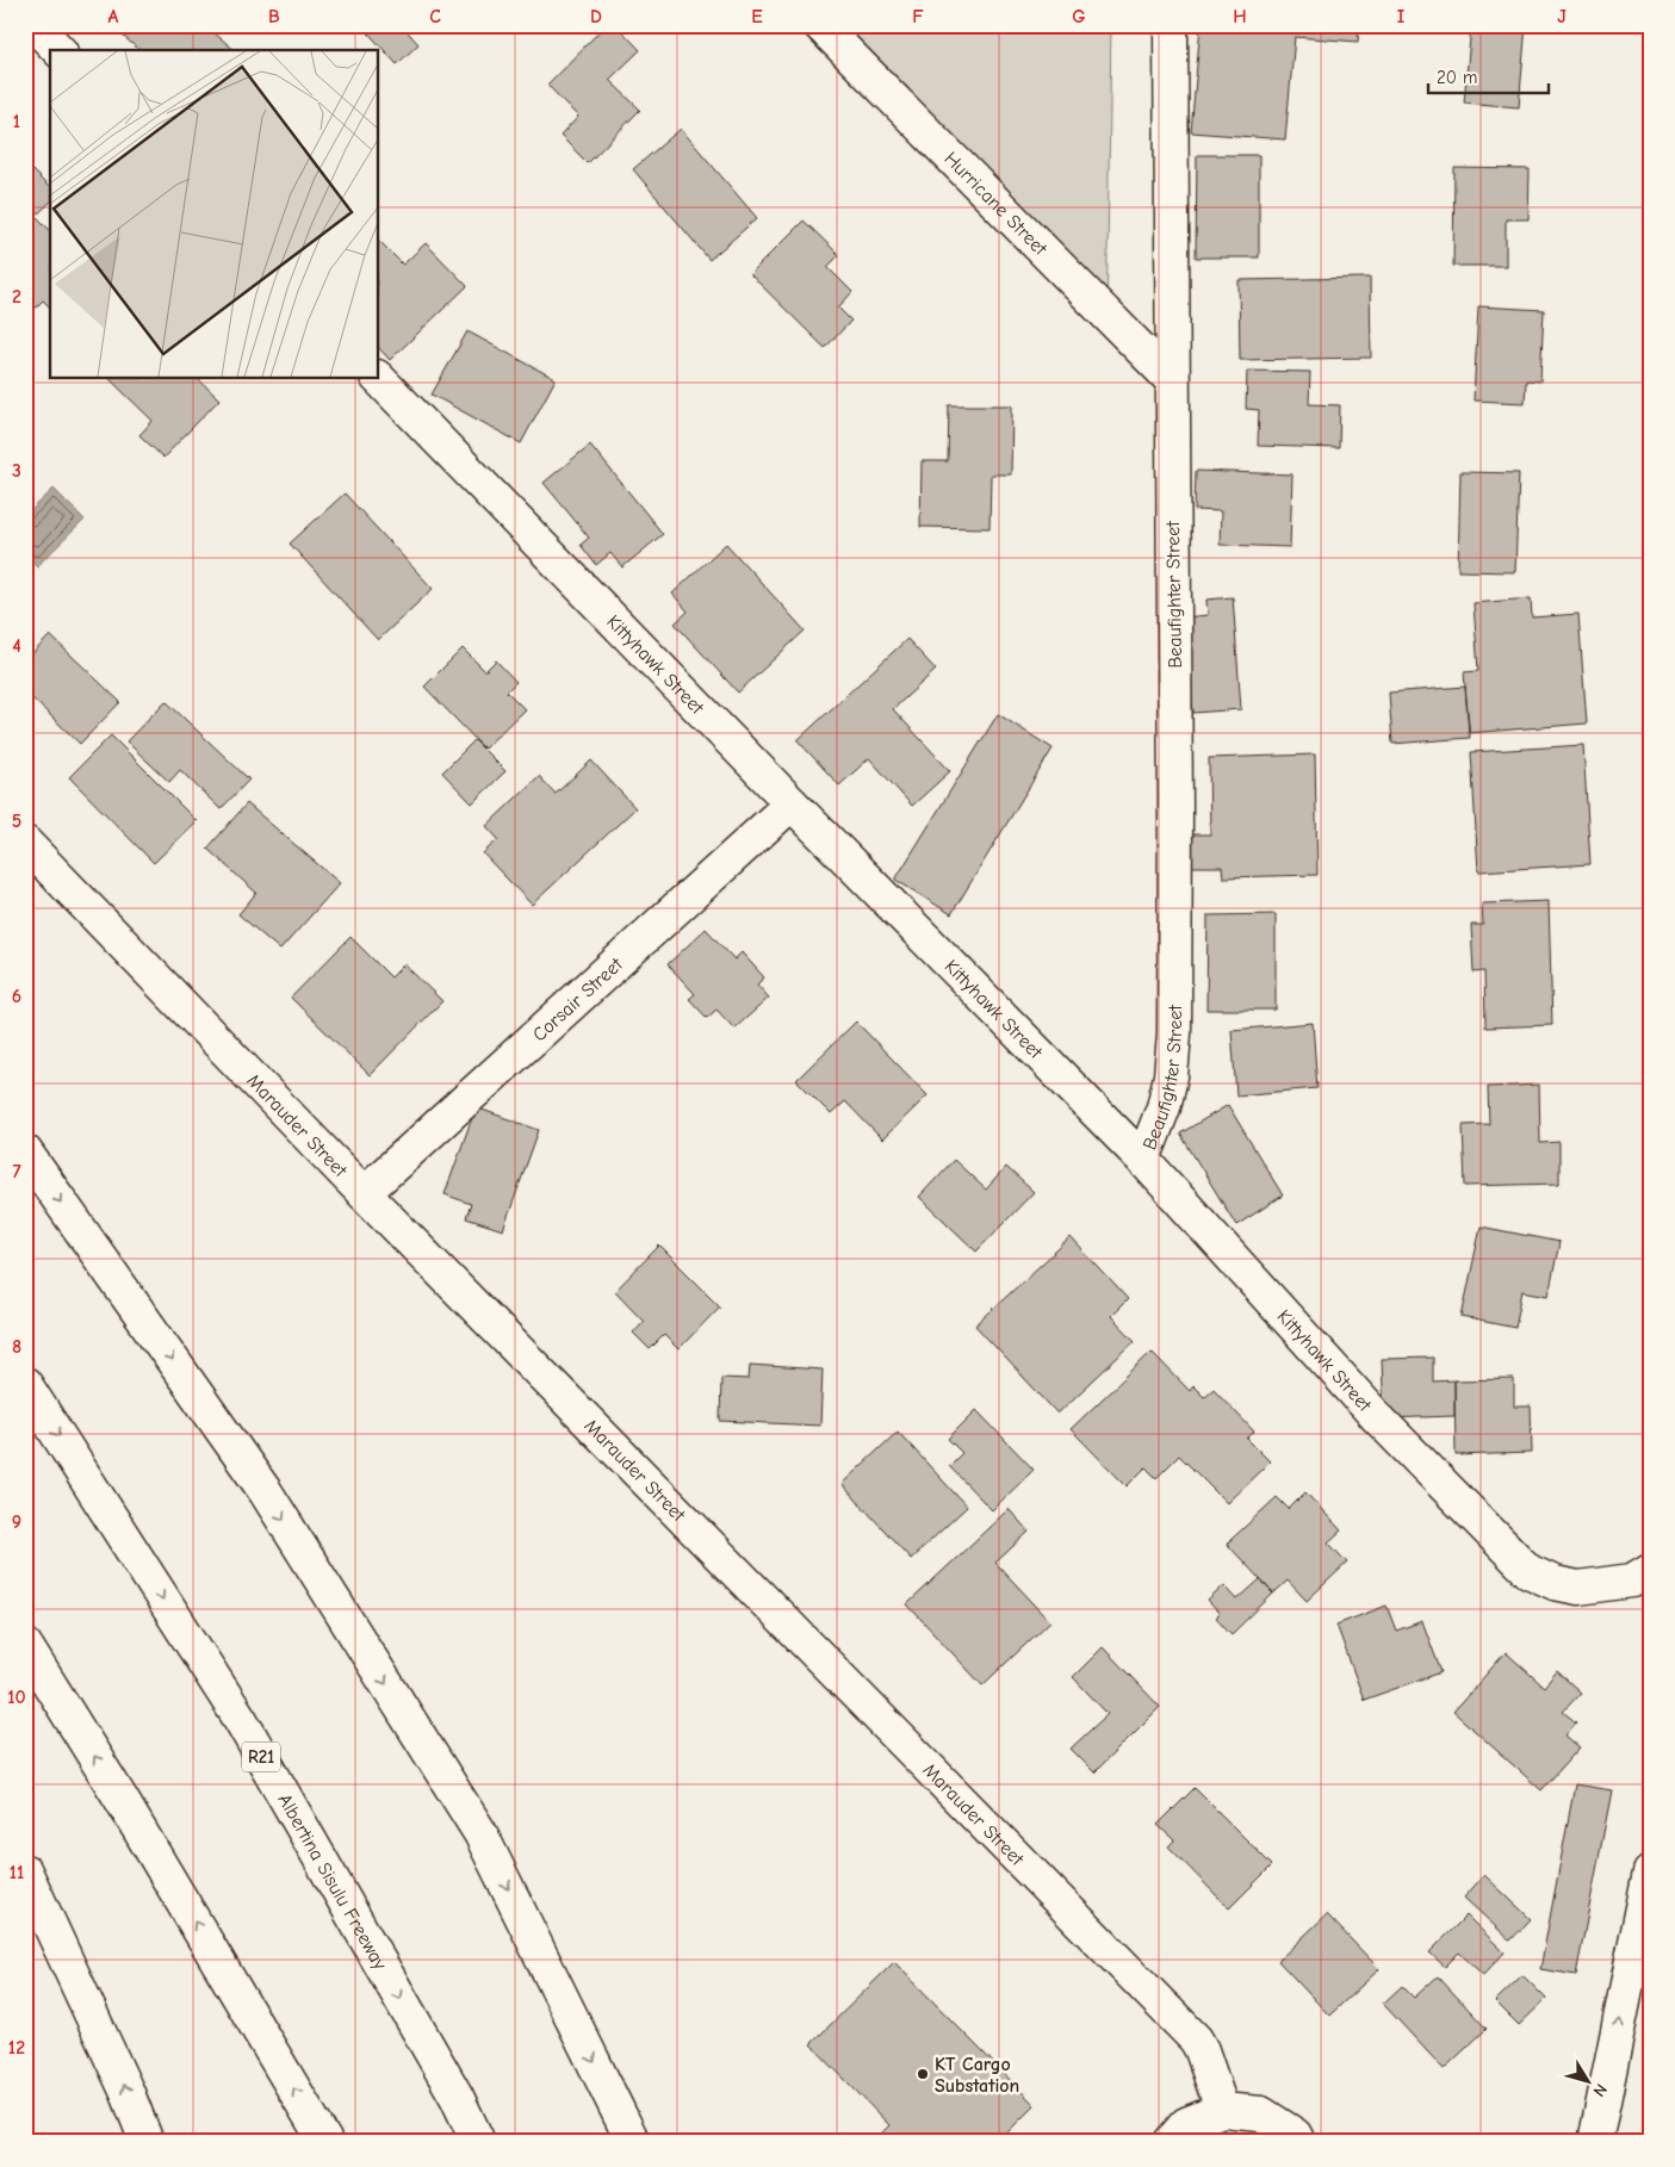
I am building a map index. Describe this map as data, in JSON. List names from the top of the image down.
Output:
{
  "streets": {
    "main road": [
      "Hurricane Street",
      "Beaufighter Street",
      "Kittyhawk Street",
      "Corsair Street",
      "Marauder Street",
      "R21",
      "Albertina Sisulu Freeway"
    ]
  },
  "crossings": [
    ["Hurricane Street", "Beaufighter Street"],
    ["Beaufighter Street", "Kittyhawk Street"],
    ["Kittyhawk Street", "Corsair Street"],
    ["Corsair Street", "Marauder Street"]
  ],
  "places": ["KT Cargo Substation"],
  "scale_bar": "20 m",
  "north": "bottom right",
  "grid": {
    "columns": [
      "A",
      "B",
      "C",
      "D",
      "E",
      "F",
      "G",
      "H",
      "I",
      "J"
    ],
    "rows": [
      "1",
      "2",
      "3",
      "4",
      "5",
      "6",
      "7",
      "8",
      "9",
      "10",
      "11",
      "12"
    ]
  }
}
